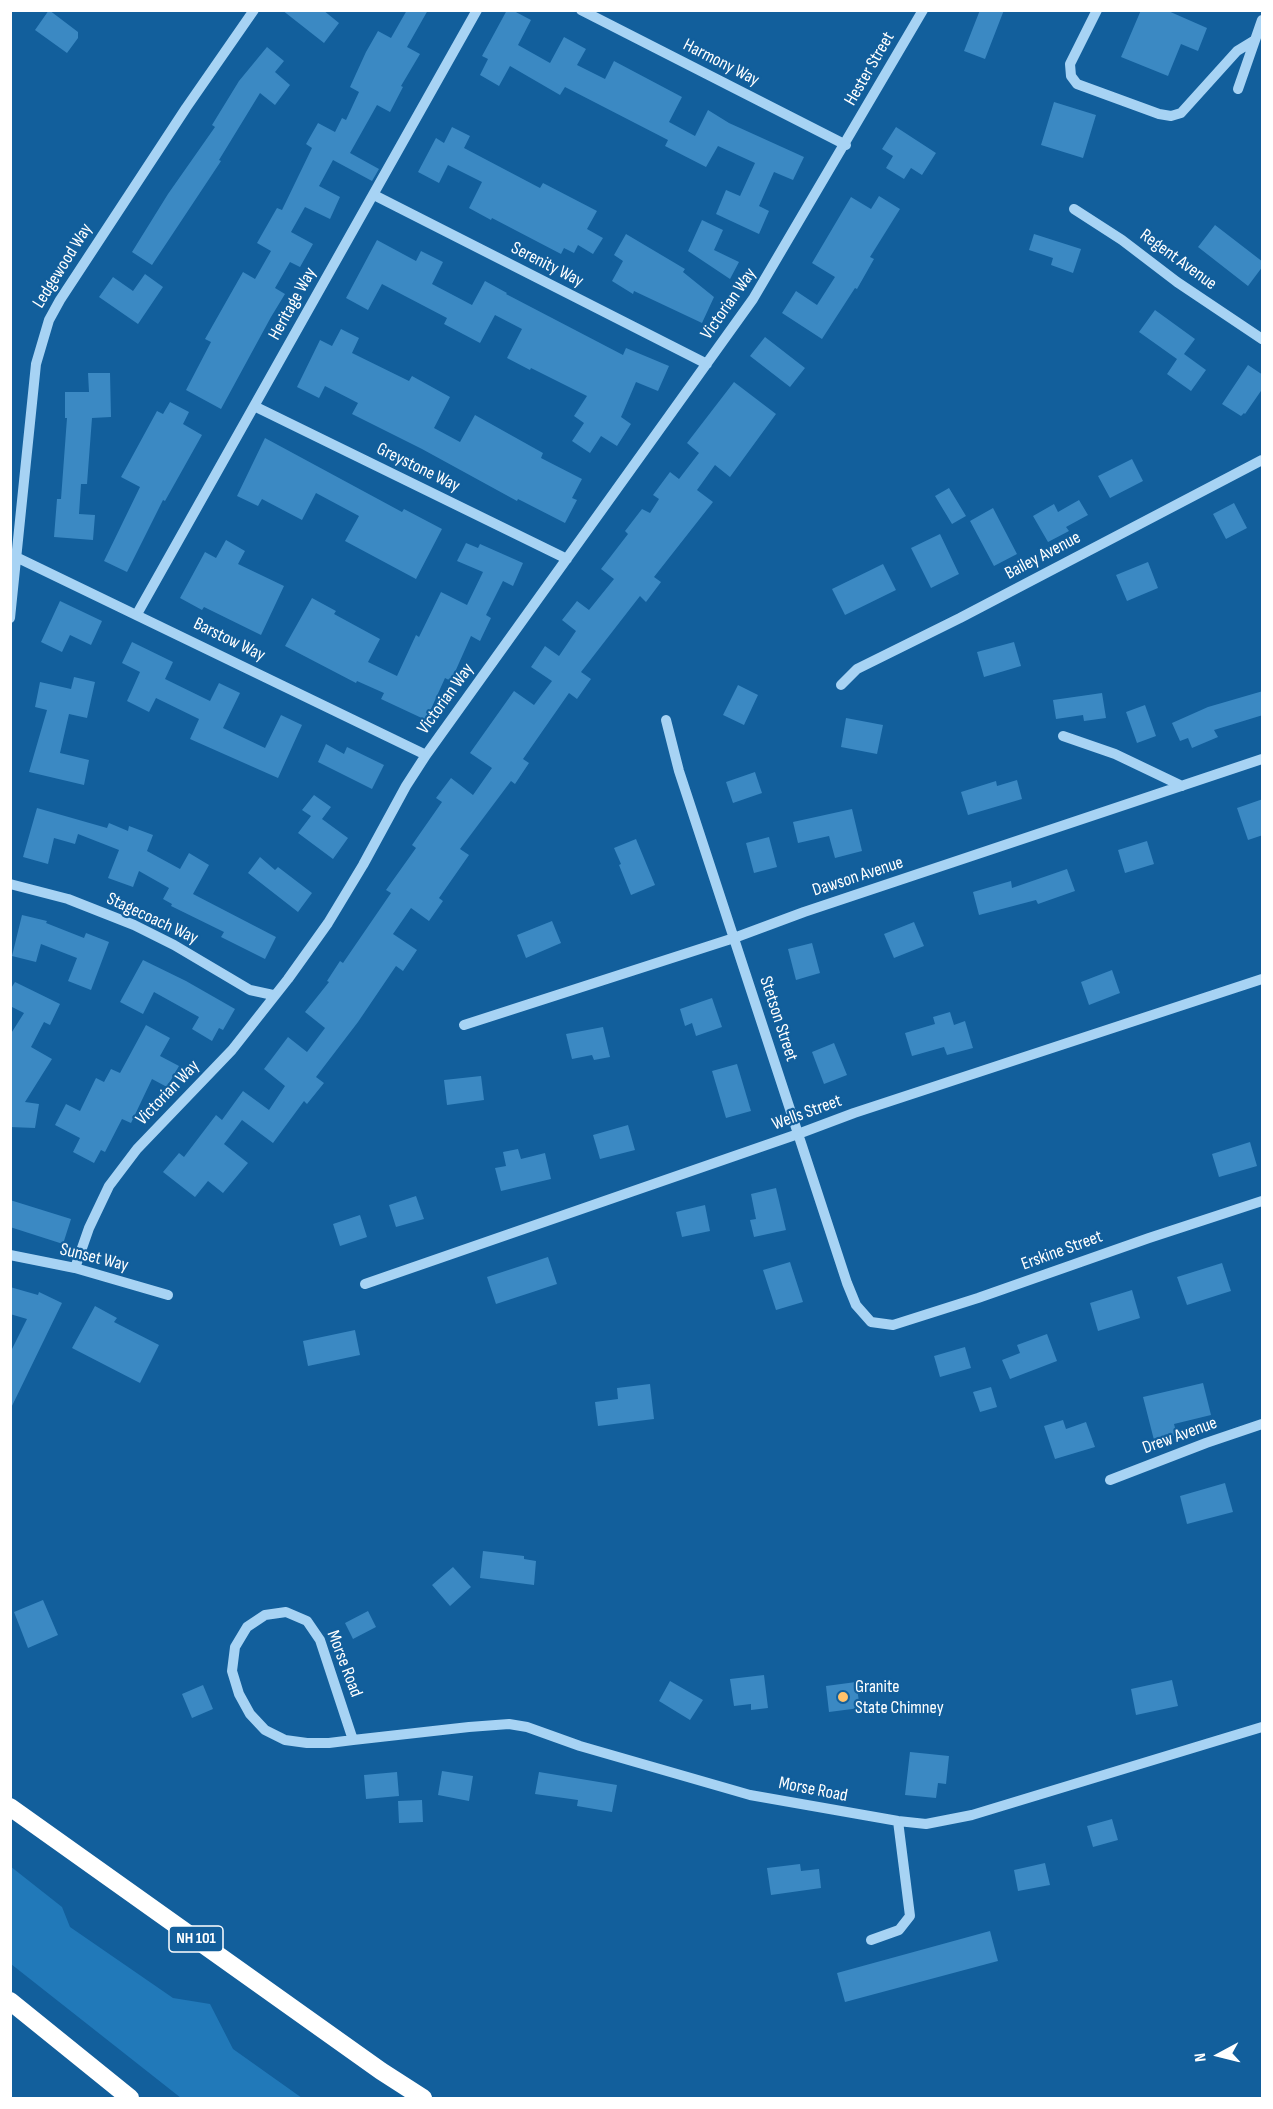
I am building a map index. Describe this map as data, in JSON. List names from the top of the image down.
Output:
{
  "streets": {
    "highway": ["NH 101"],
    "street": [
      "Harmony Way",
      "Hester Street",
      "Regent Avenue",
      "Serenity Way",
      "Ledgewood Way",
      "Heritage Way",
      "Victorian Way",
      "Greystone Way",
      "Bailey Avenue",
      "Barstow Way",
      "Dawson Avenue",
      "Stagecoach Way",
      "Stetson Street",
      "Wells Street",
      "Erskine Street",
      "Sunset Way",
      "Drew Avenue",
      "Morse Road"
    ]
  },
  "crossings": [
    ["Harmony Way", "Hester Street"],
    ["Harmony Way", "Victorian Way"],
    ["Hester Street", "Victorian Way"],
    ["Serenity Way", "Heritage Way"],
    ["Serenity Way", "Victorian Way"],
    ["Ledgewood Way", "Barstow Way"],
    ["Heritage Way", "Greystone Way"],
    ["Heritage Way", "Barstow Way"],
    ["Victorian Way", "Greystone Way"],
    ["Victorian Way", "Barstow Way"],
    ["Victorian Way", "Stagecoach Way"],
    ["Victorian Way", "Sunset Way"],
    ["Dawson Avenue", "Stetson Street"],
    ["Stetson Street", "Wells Street"],
    ["Stetson Street", "Erskine Street"]
  ],
  "places": ["Granite State Chimney"],
  "north": "left"
}
